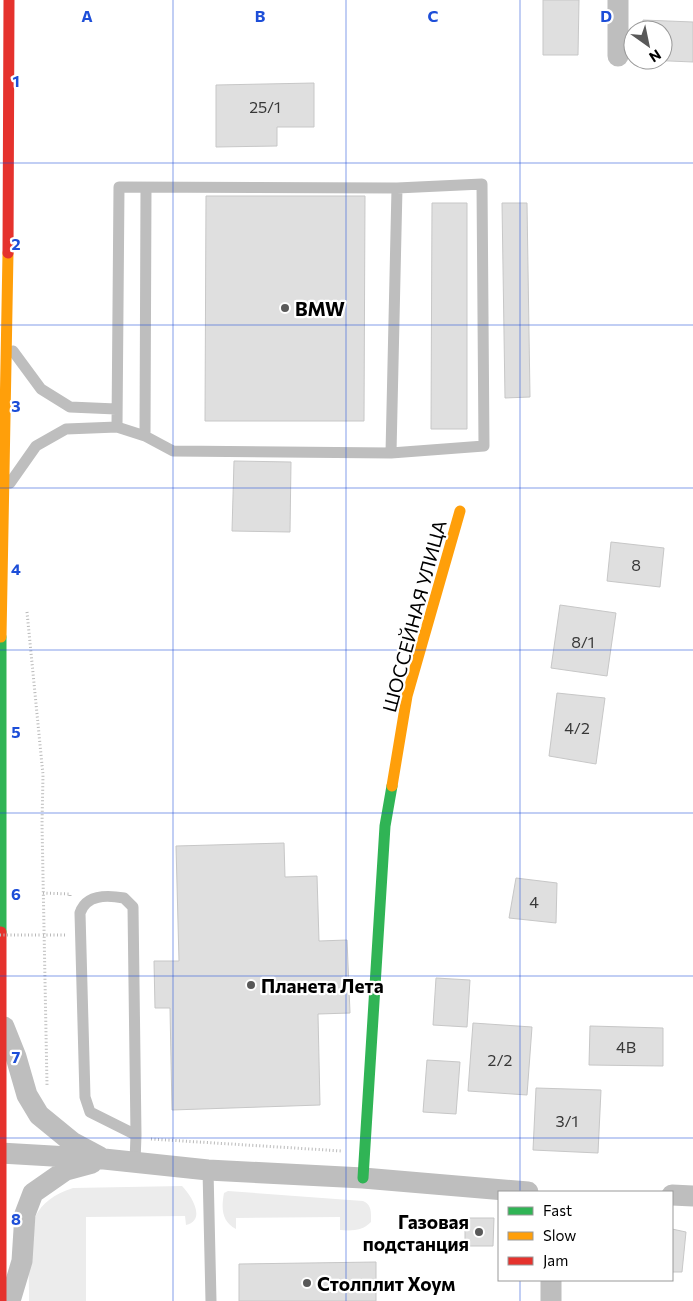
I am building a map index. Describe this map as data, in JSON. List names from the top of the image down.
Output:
{
  "streets": {
    "main road": ["ШОССЕЙНАЯ УЛИЦА"]
  },
  "places": [
    "BMW",
    "Планета Лета",
    "Газовая подстанция",
    "Столплит Хоум"
  ],
  "house_numbers": [
    "25/1",
    "8",
    "8/1",
    "4/2",
    "4",
    "4В",
    "2/2",
    "3/1"
  ],
  "legend": ["Fast", "Slow", "Jam"],
  "north": "bottom right",
  "grid": {
    "columns": [
      "A",
      "B",
      "C",
      "D"
    ],
    "rows": [
      "1",
      "2",
      "3",
      "4",
      "5",
      "6",
      "7",
      "8"
    ]
  }
}
